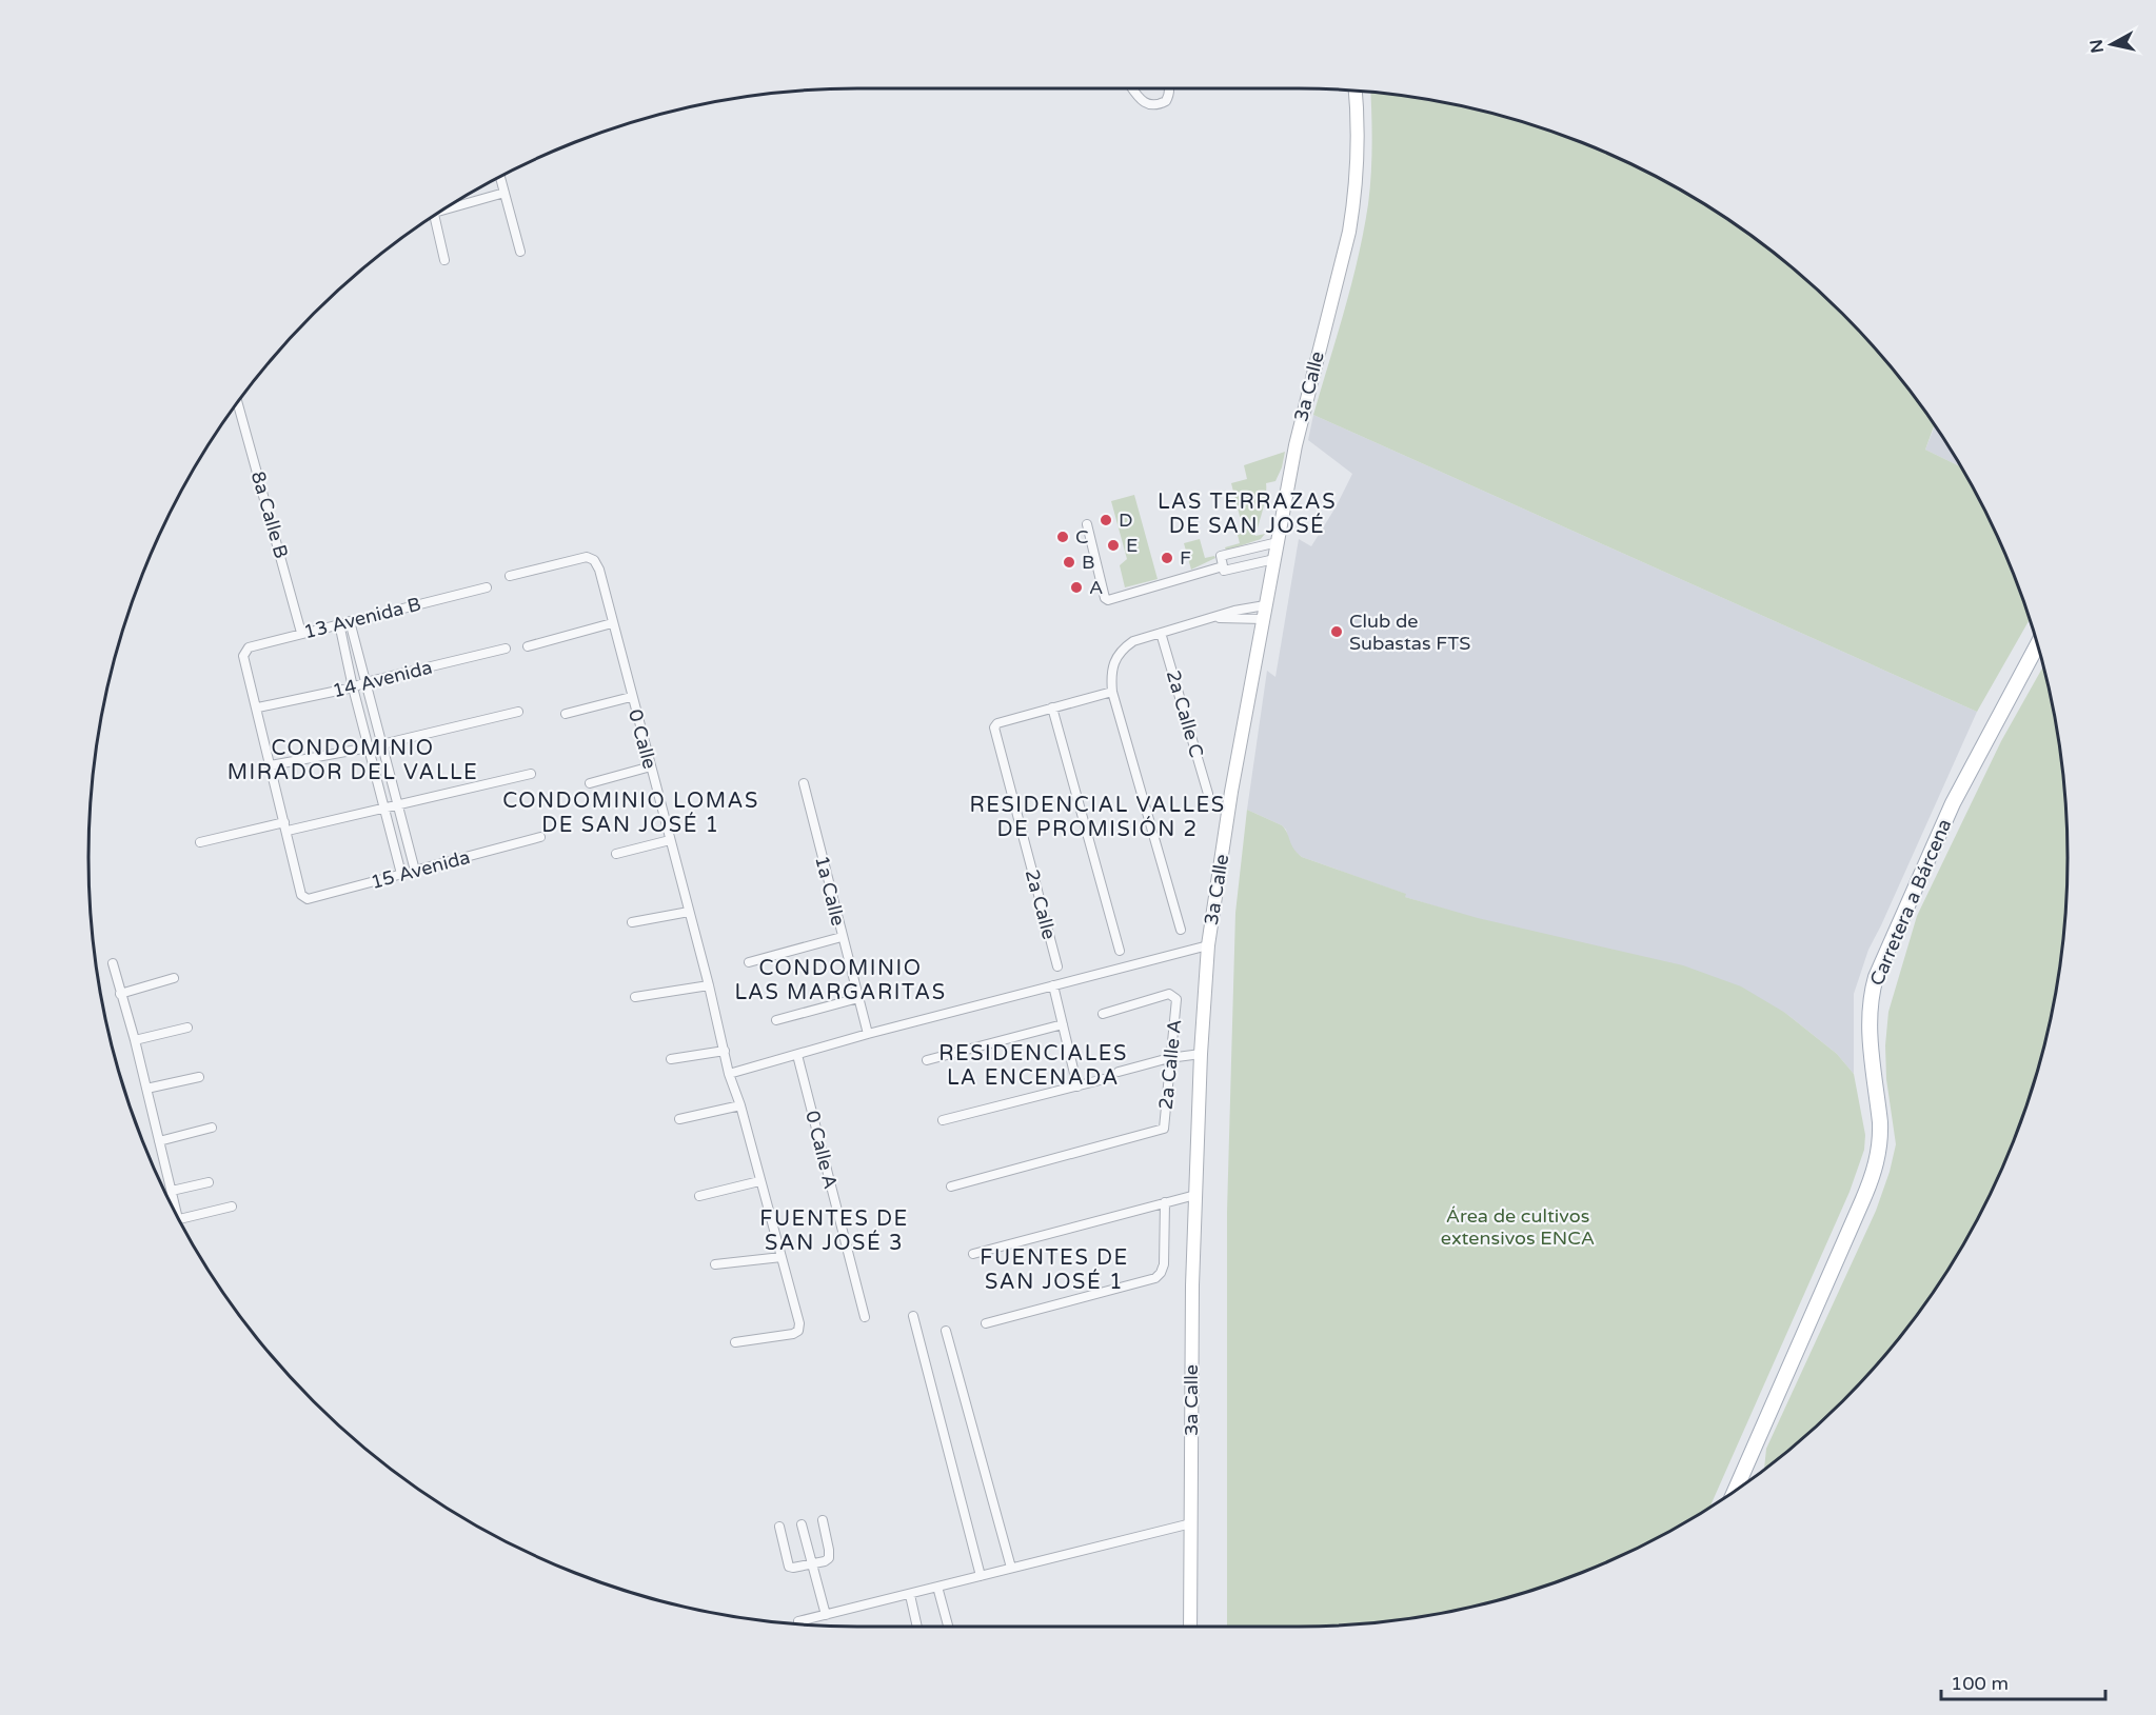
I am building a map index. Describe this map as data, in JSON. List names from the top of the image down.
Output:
{
  "streets": {
    "main road": ["3a Calle", "Carretera a Bárcena"],
    "street": [
      "8a Calle B",
      "13 Avenida B",
      "14 Avenida",
      "2a Calle C",
      "0 Calle",
      "15 Avenida",
      "1a Calle",
      "2a Calle",
      "2a Calle A",
      "0 Calle A"
    ]
  },
  "crossings": [
    ["8a Calle B", "13 Avenida B"],
    ["13 Avenida B", "14 Avenida"]
  ],
  "districts": [
    "LAS TERRAZAS DE SAN JOSÉ",
    "CONDOMINIO MIRADOR DEL VALLE",
    "CONDOMINIO LOMAS DE SAN JOSÉ 1",
    "RESIDENCIAL VALLES DE PROMISIÓN 2",
    "CONDOMINIO LAS MARGARITAS",
    "RESIDENCIALES LA ENCENADA",
    "FUENTES DE SAN JOSÉ 3",
    "FUENTES DE SAN JOSÉ 1"
  ],
  "parks": ["Área de cultivos extensivos ENCA"],
  "places": [
    "D",
    "C",
    "E",
    "F",
    "B",
    "A",
    "Club de Subastas FTS"
  ],
  "scale_bar": "100 m",
  "north": "left"
}
